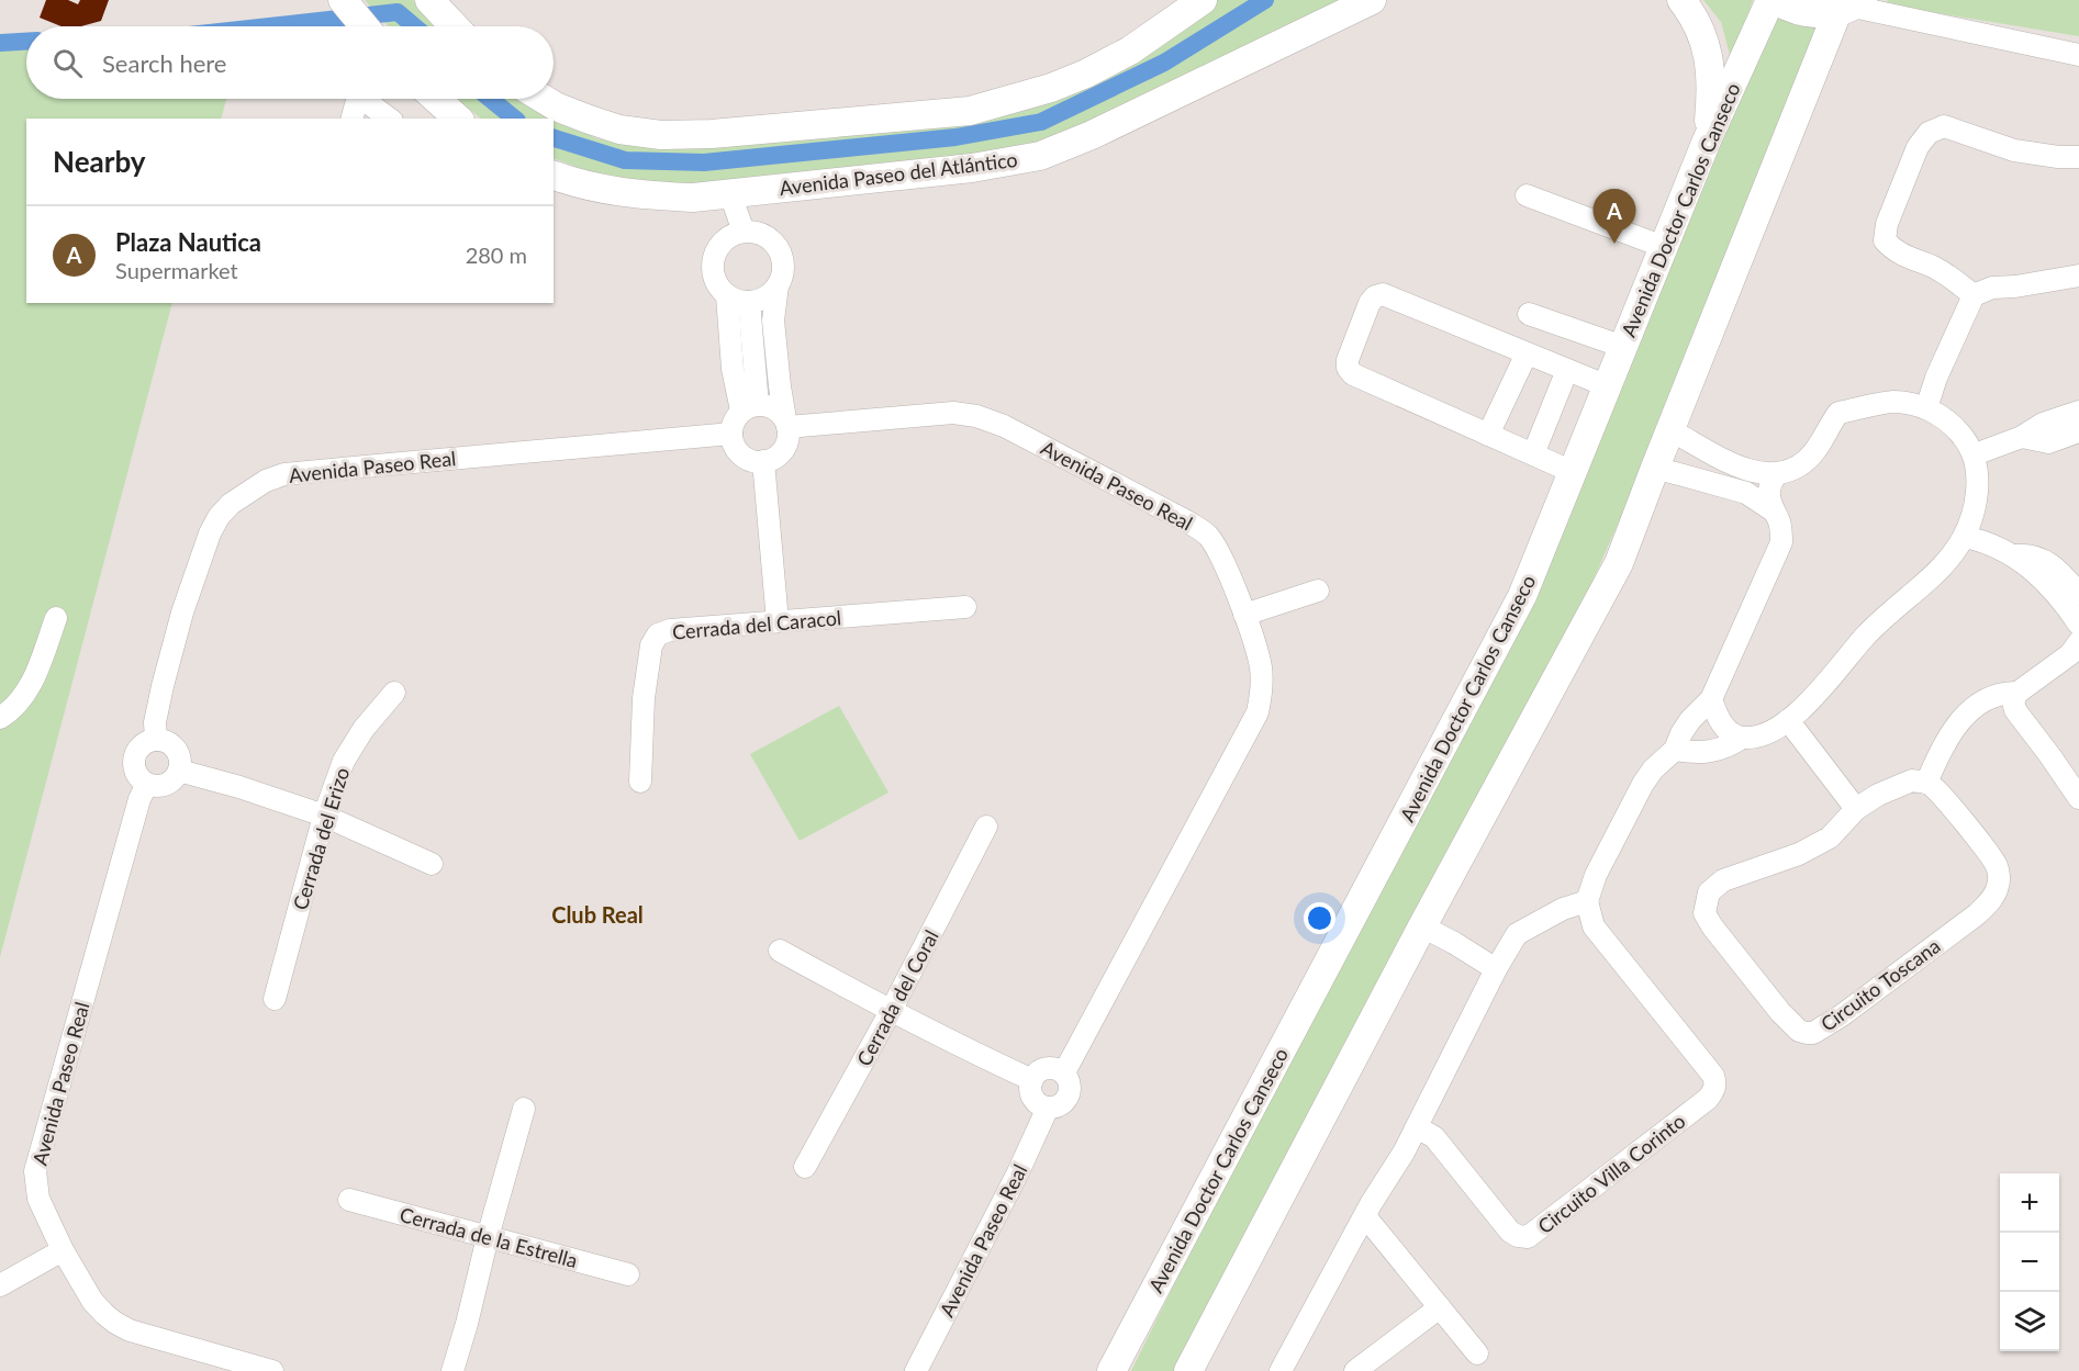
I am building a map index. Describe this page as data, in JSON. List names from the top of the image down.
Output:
{
  "streets": {
    "main road": ["Avenida Paseo del Atlántico", "Avenida Doctor Carlos Canseco"],
    "street": [
      "Avenida Paseo Real",
      "Cerrada del Caracol",
      "Cerrada del Erizo",
      "Circuito Toscana",
      "Cerrada del Coral",
      "Circuito Villa Corinto",
      "Cerrada de la Estrella"
    ]
  },
  "districts": ["Club Real"],
  "page": {
    "search": "Search here",
    "heading": "Nearby",
    "pins": "A",
    "list": [
      {
        "mark": "A",
        "name": "Plaza Nautica",
        "note": "Supermarket",
        "value": "280 m"
      }
    ],
    "map_buttons": ["+", "−"]
  }
}
